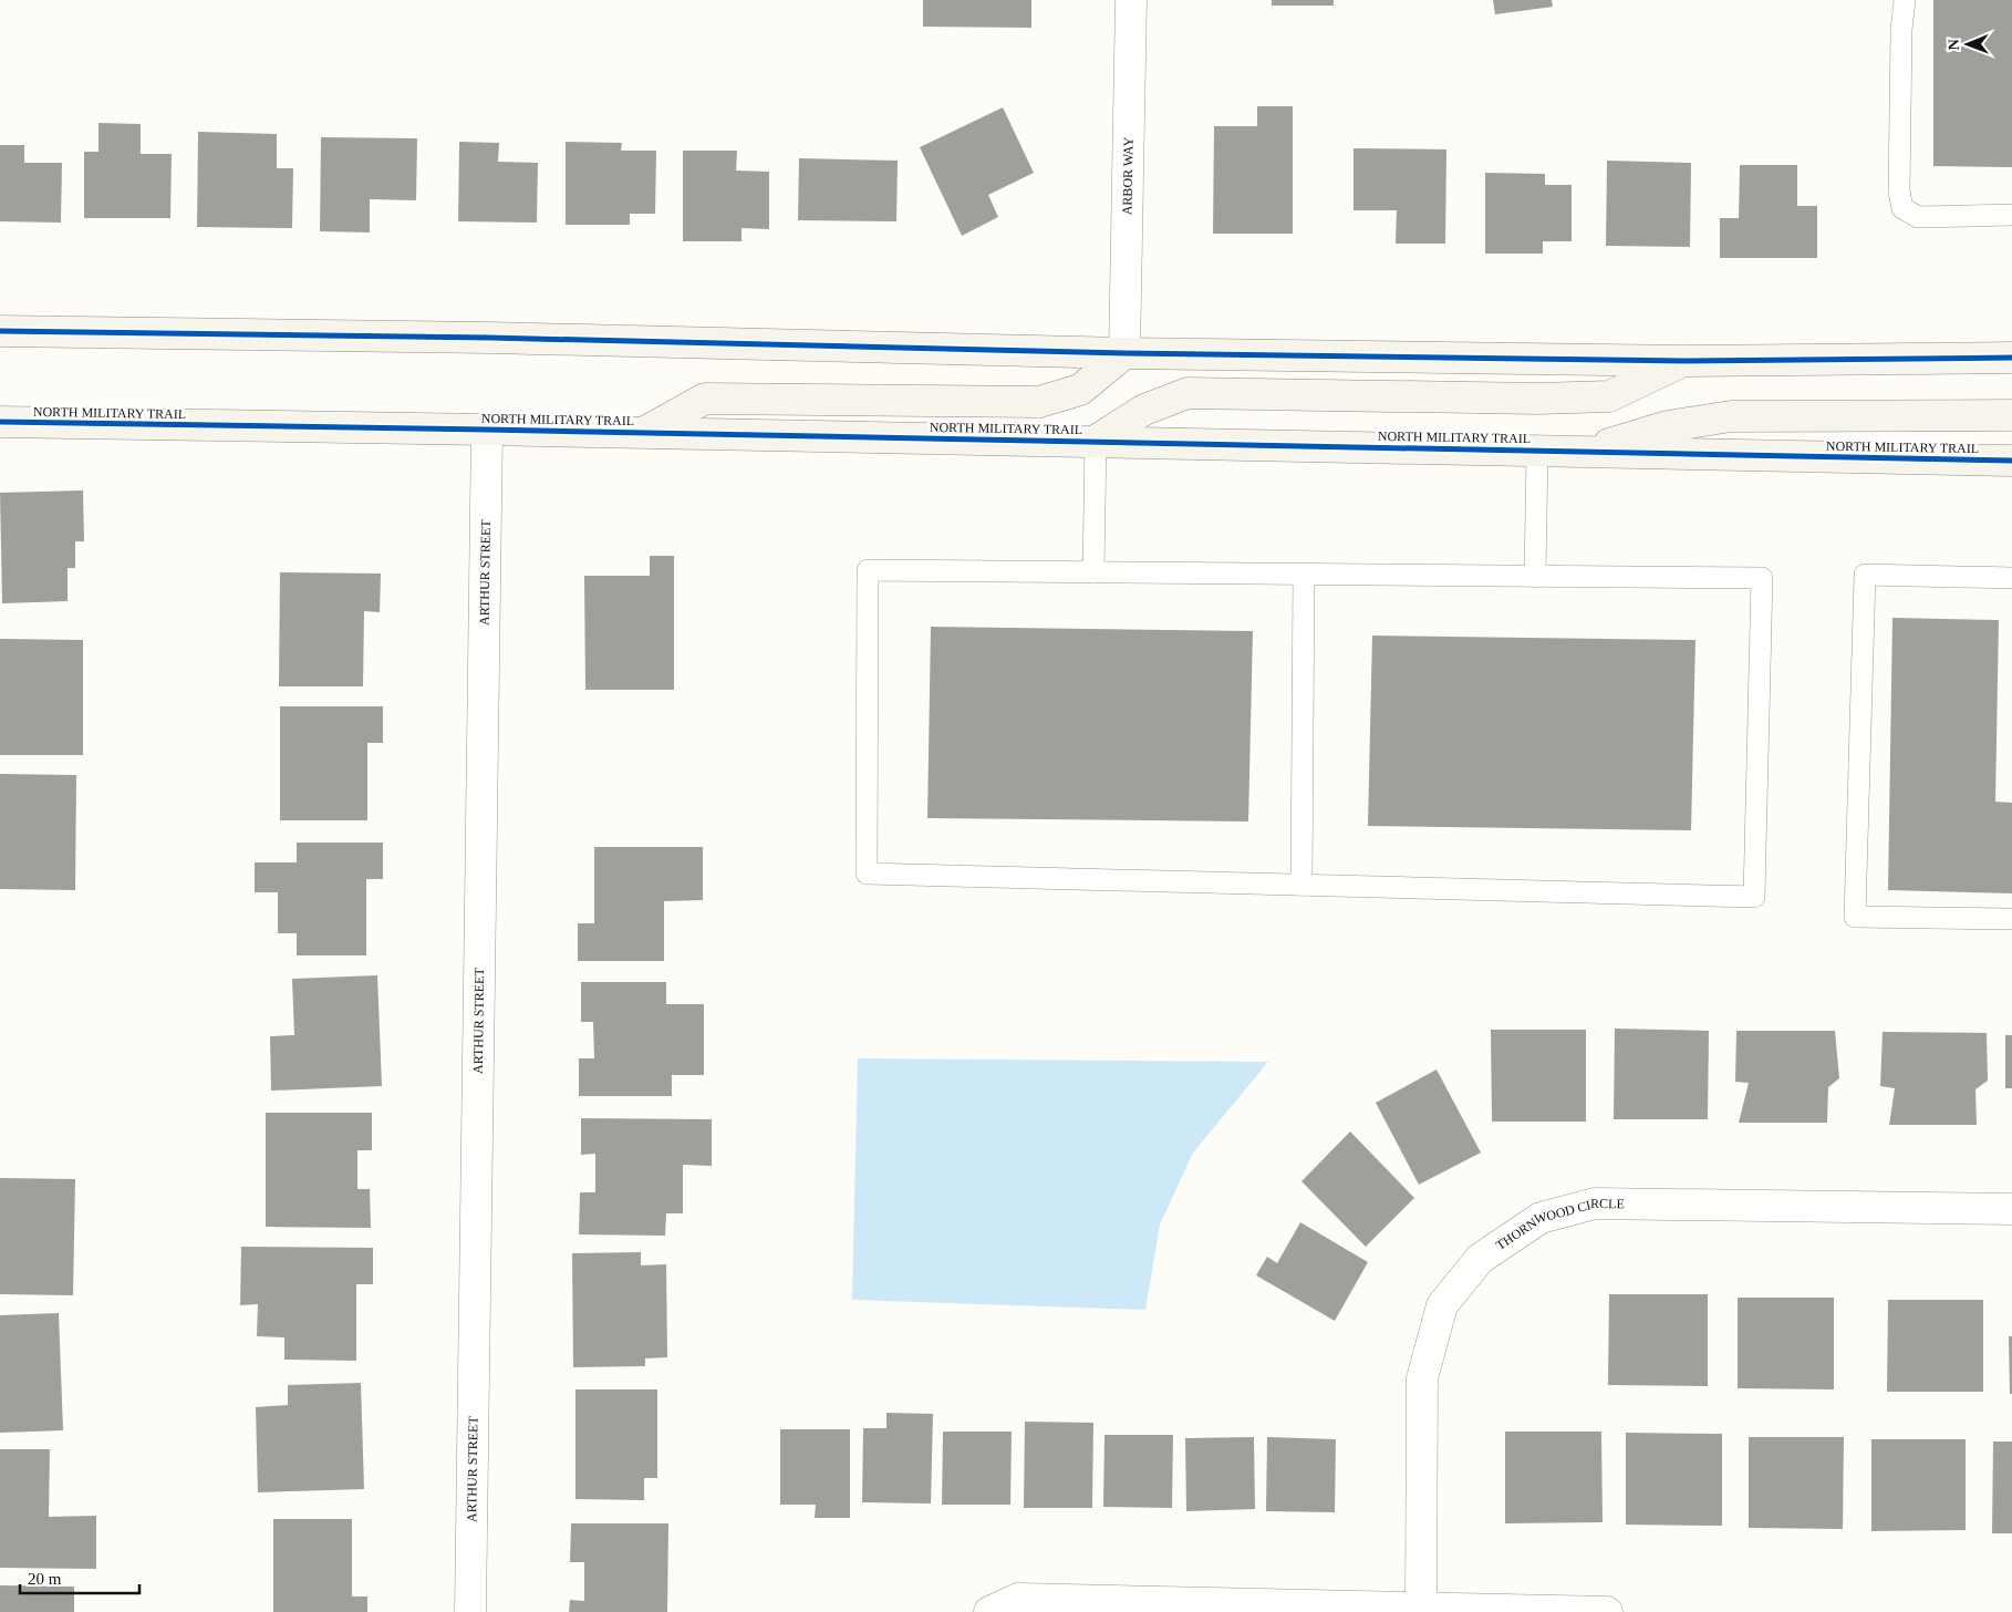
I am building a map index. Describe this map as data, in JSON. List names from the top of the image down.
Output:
{
  "streets": {
    "main road": ["NORTH MILITARY TRAIL"],
    "street": ["ARBOR WAY", "ARTHUR STREET", "THORNWOOD CIRCLE"]
  },
  "crossings": [
    ["NORTH MILITARY TRAIL", "ARTHUR STREET"]
  ],
  "scale_bar": "20 m",
  "north": "left"
}
